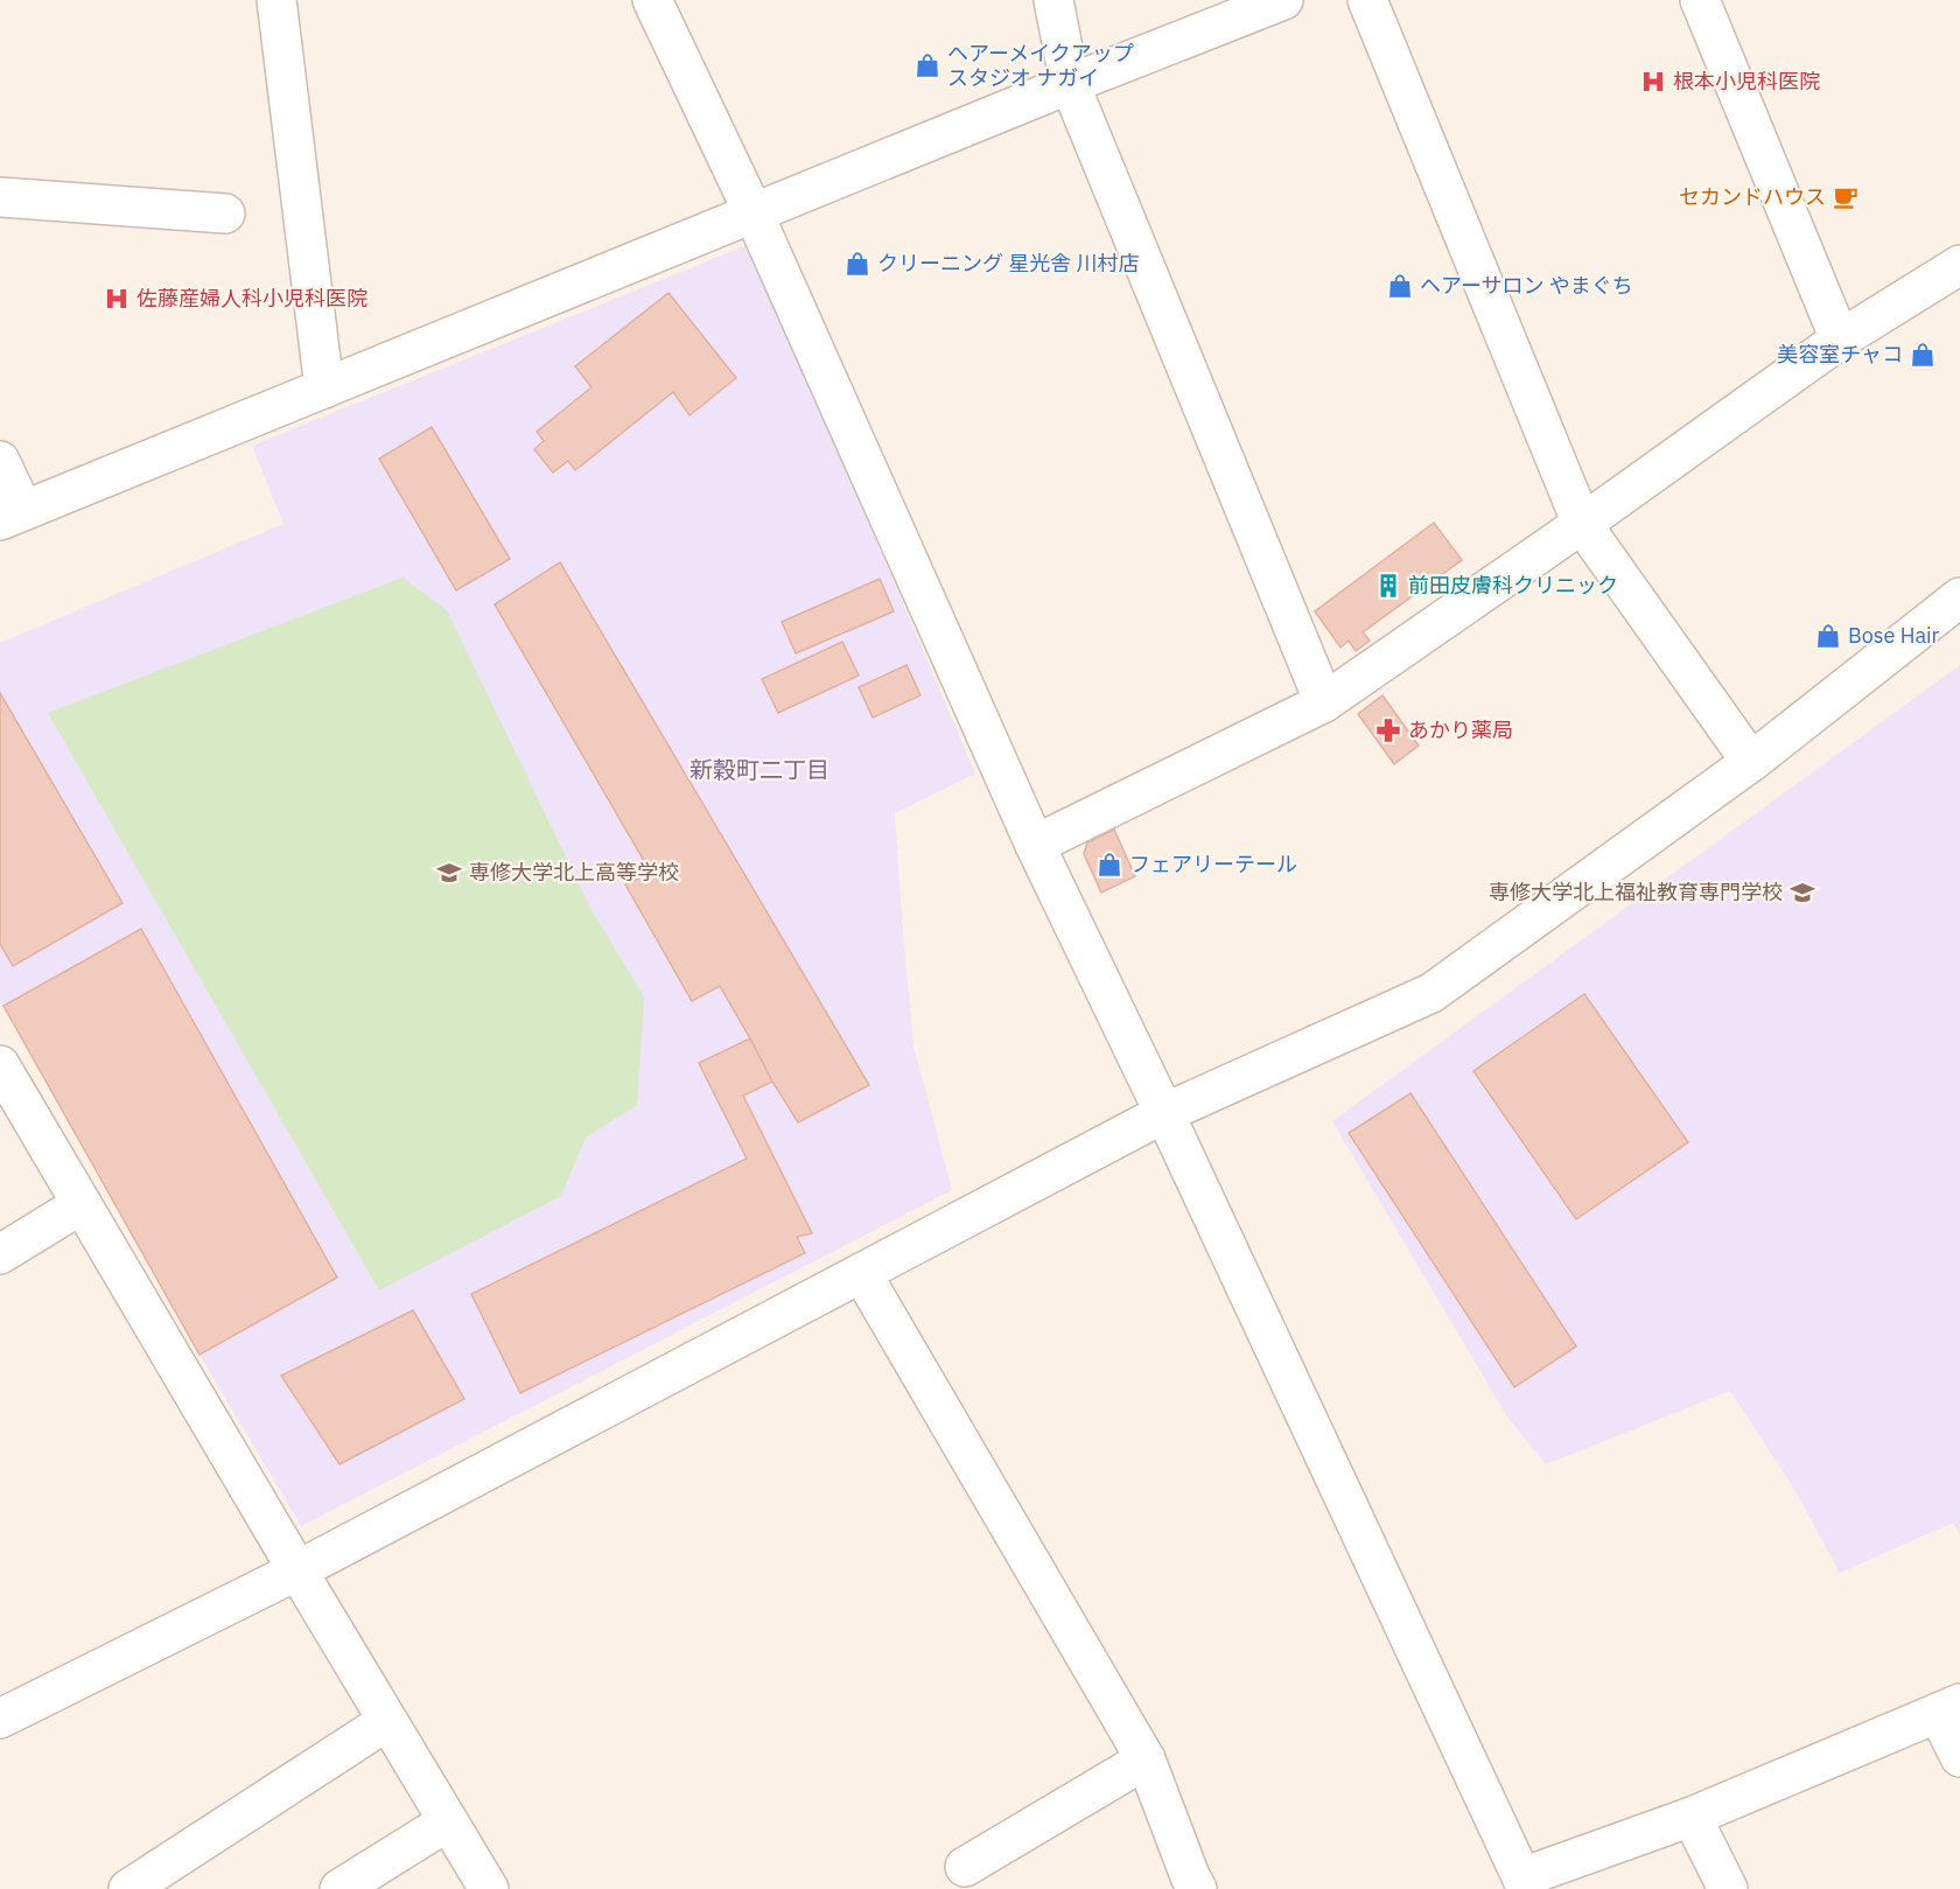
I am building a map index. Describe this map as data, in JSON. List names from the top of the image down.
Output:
{
  "districts": ["新穀町二丁目"],
  "places": {
    "shop": [
      "ヘアーメイクアップ スタジオ ナガイ",
      "クリーニング 星光舎 川村店",
      "ヘアーサロン やまぐち",
      "美容室チャコ",
      "Bose Hair",
      "フェアリーテール"
    ],
    "hospital": ["根本小児科医院", "佐藤産婦人科小児科医院"],
    "cafe": ["セカンドハウス"],
    "building": ["前田皮膚科クリニック"],
    "pharmacy": ["あかり薬局"],
    "school or university": ["専修大学北上高等学校", "専修大学北上福祉教育専門学校"]
  }
}
